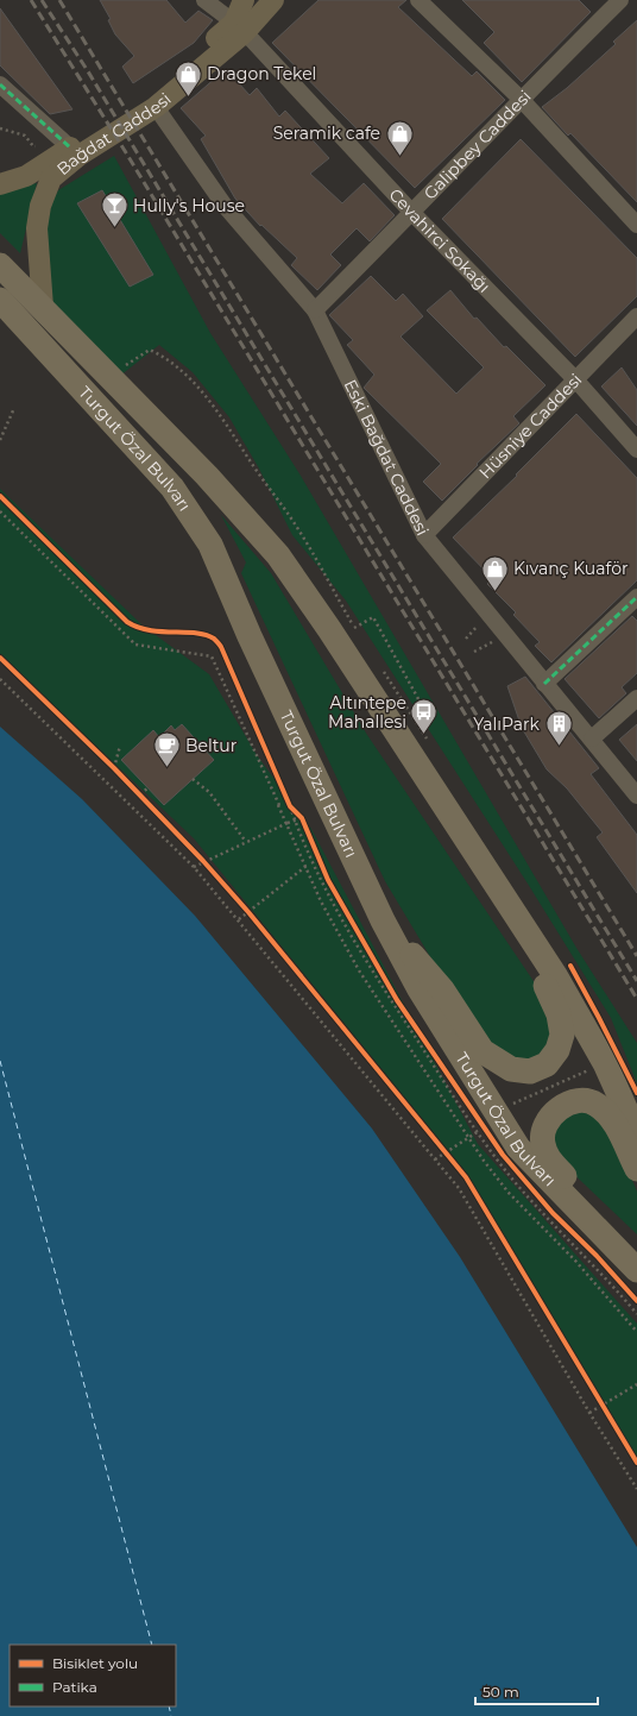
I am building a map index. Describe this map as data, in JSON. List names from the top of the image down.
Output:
{
  "streets": {
    "highway": ["Turgut Özal Bulvarı"],
    "main road": ["Bağdat Caddesi"],
    "street": [
      "Galipbey Caddesi",
      "Cevahirci Sokağı",
      "Hüsniye Caddesi",
      "Eski Bağdat Caddesi"
    ]
  },
  "crossings": [
    ["Bağdat Caddesi", "Cevahirci Sokağı"],
    ["Bağdat Caddesi", "Turgut Özal Bulvarı"],
    ["Bağdat Caddesi", "Eski Bağdat Caddesi"],
    ["Galipbey Caddesi", "Cevahirci Sokağı"],
    ["Galipbey Caddesi", "Eski Bağdat Caddesi"],
    ["Cevahirci Sokağı", "Hüsniye Caddesi"],
    ["Hüsniye Caddesi", "Eski Bağdat Caddesi"]
  ],
  "places": {
    "shop": ["Dragon Tekel", "Seramik cafe", "Kıvanç Kuaför"],
    "bar": ["Hully's House"],
    "bus stop": ["Altıntepe Mahallesi"],
    "building": ["YalıPark"],
    "cafe": ["Beltur"]
  },
  "legend": ["Bisiklet yolu", "Patika"],
  "scale_bar": "50 m"
}
